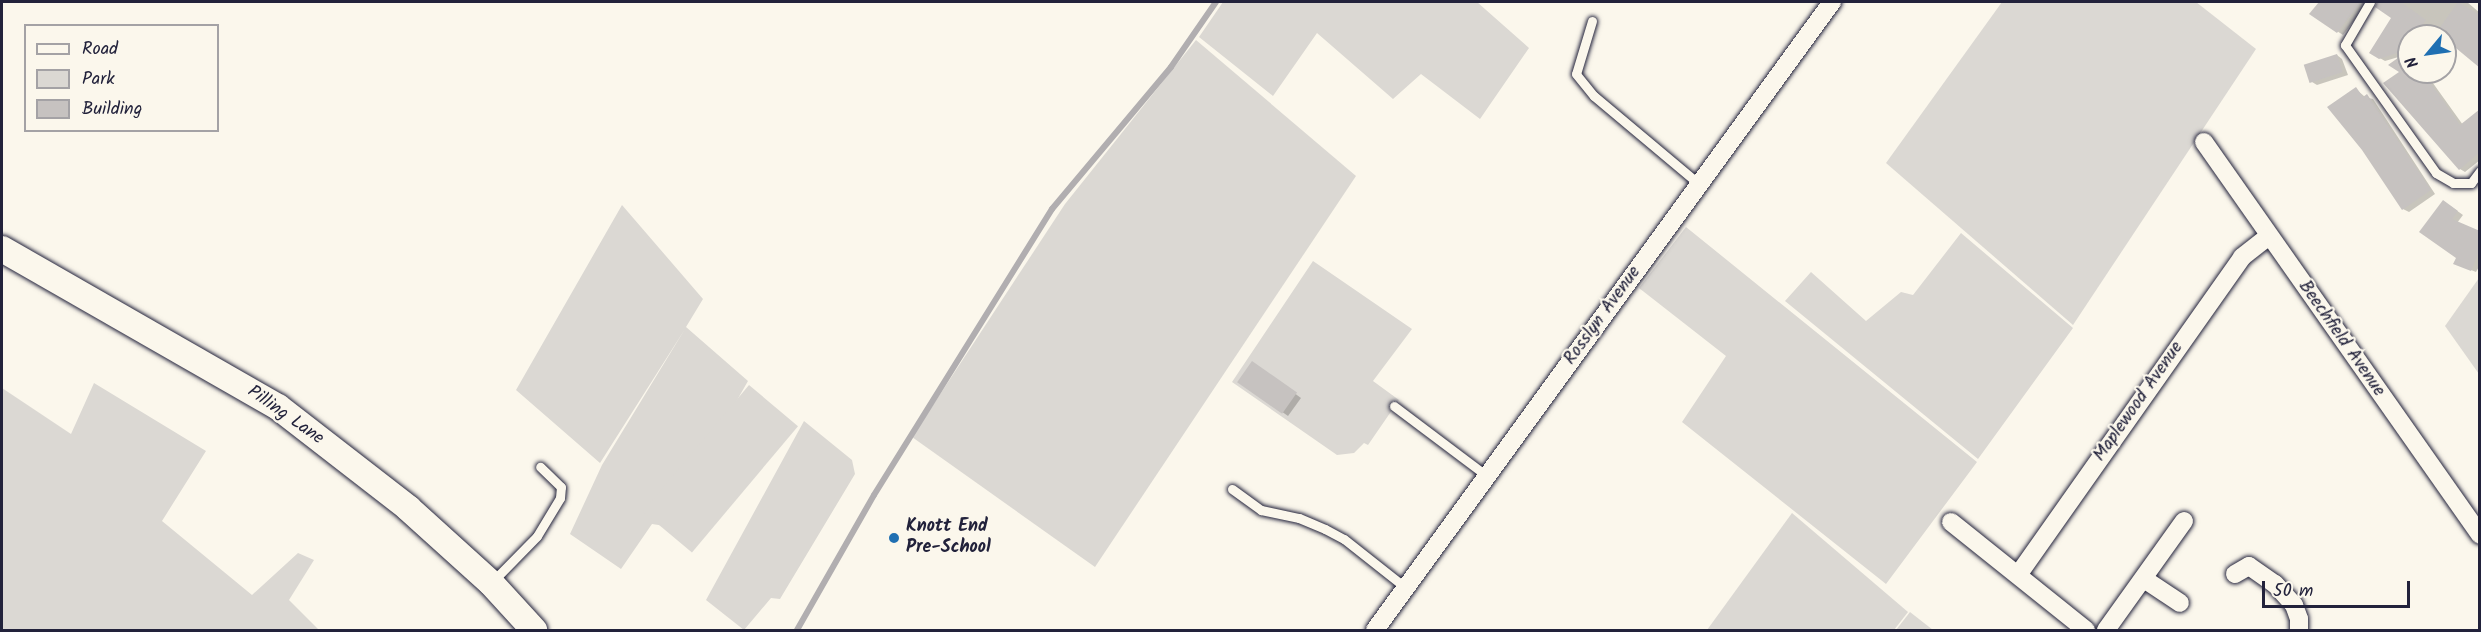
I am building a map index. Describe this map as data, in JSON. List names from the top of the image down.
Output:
{
  "streets": {
    "street": [
      "Rosslyn Avenue",
      "Beechfield Avenue",
      "Maplewood Avenue",
      "Pilling Lane"
    ]
  },
  "crossings": [
    ["Beechfield Avenue", "Maplewood Avenue"]
  ],
  "places": ["Knott End Pre-School"],
  "legend": ["Road", "Park", "Building"],
  "scale_bar": "50 m",
  "north": "bottom left"
}
